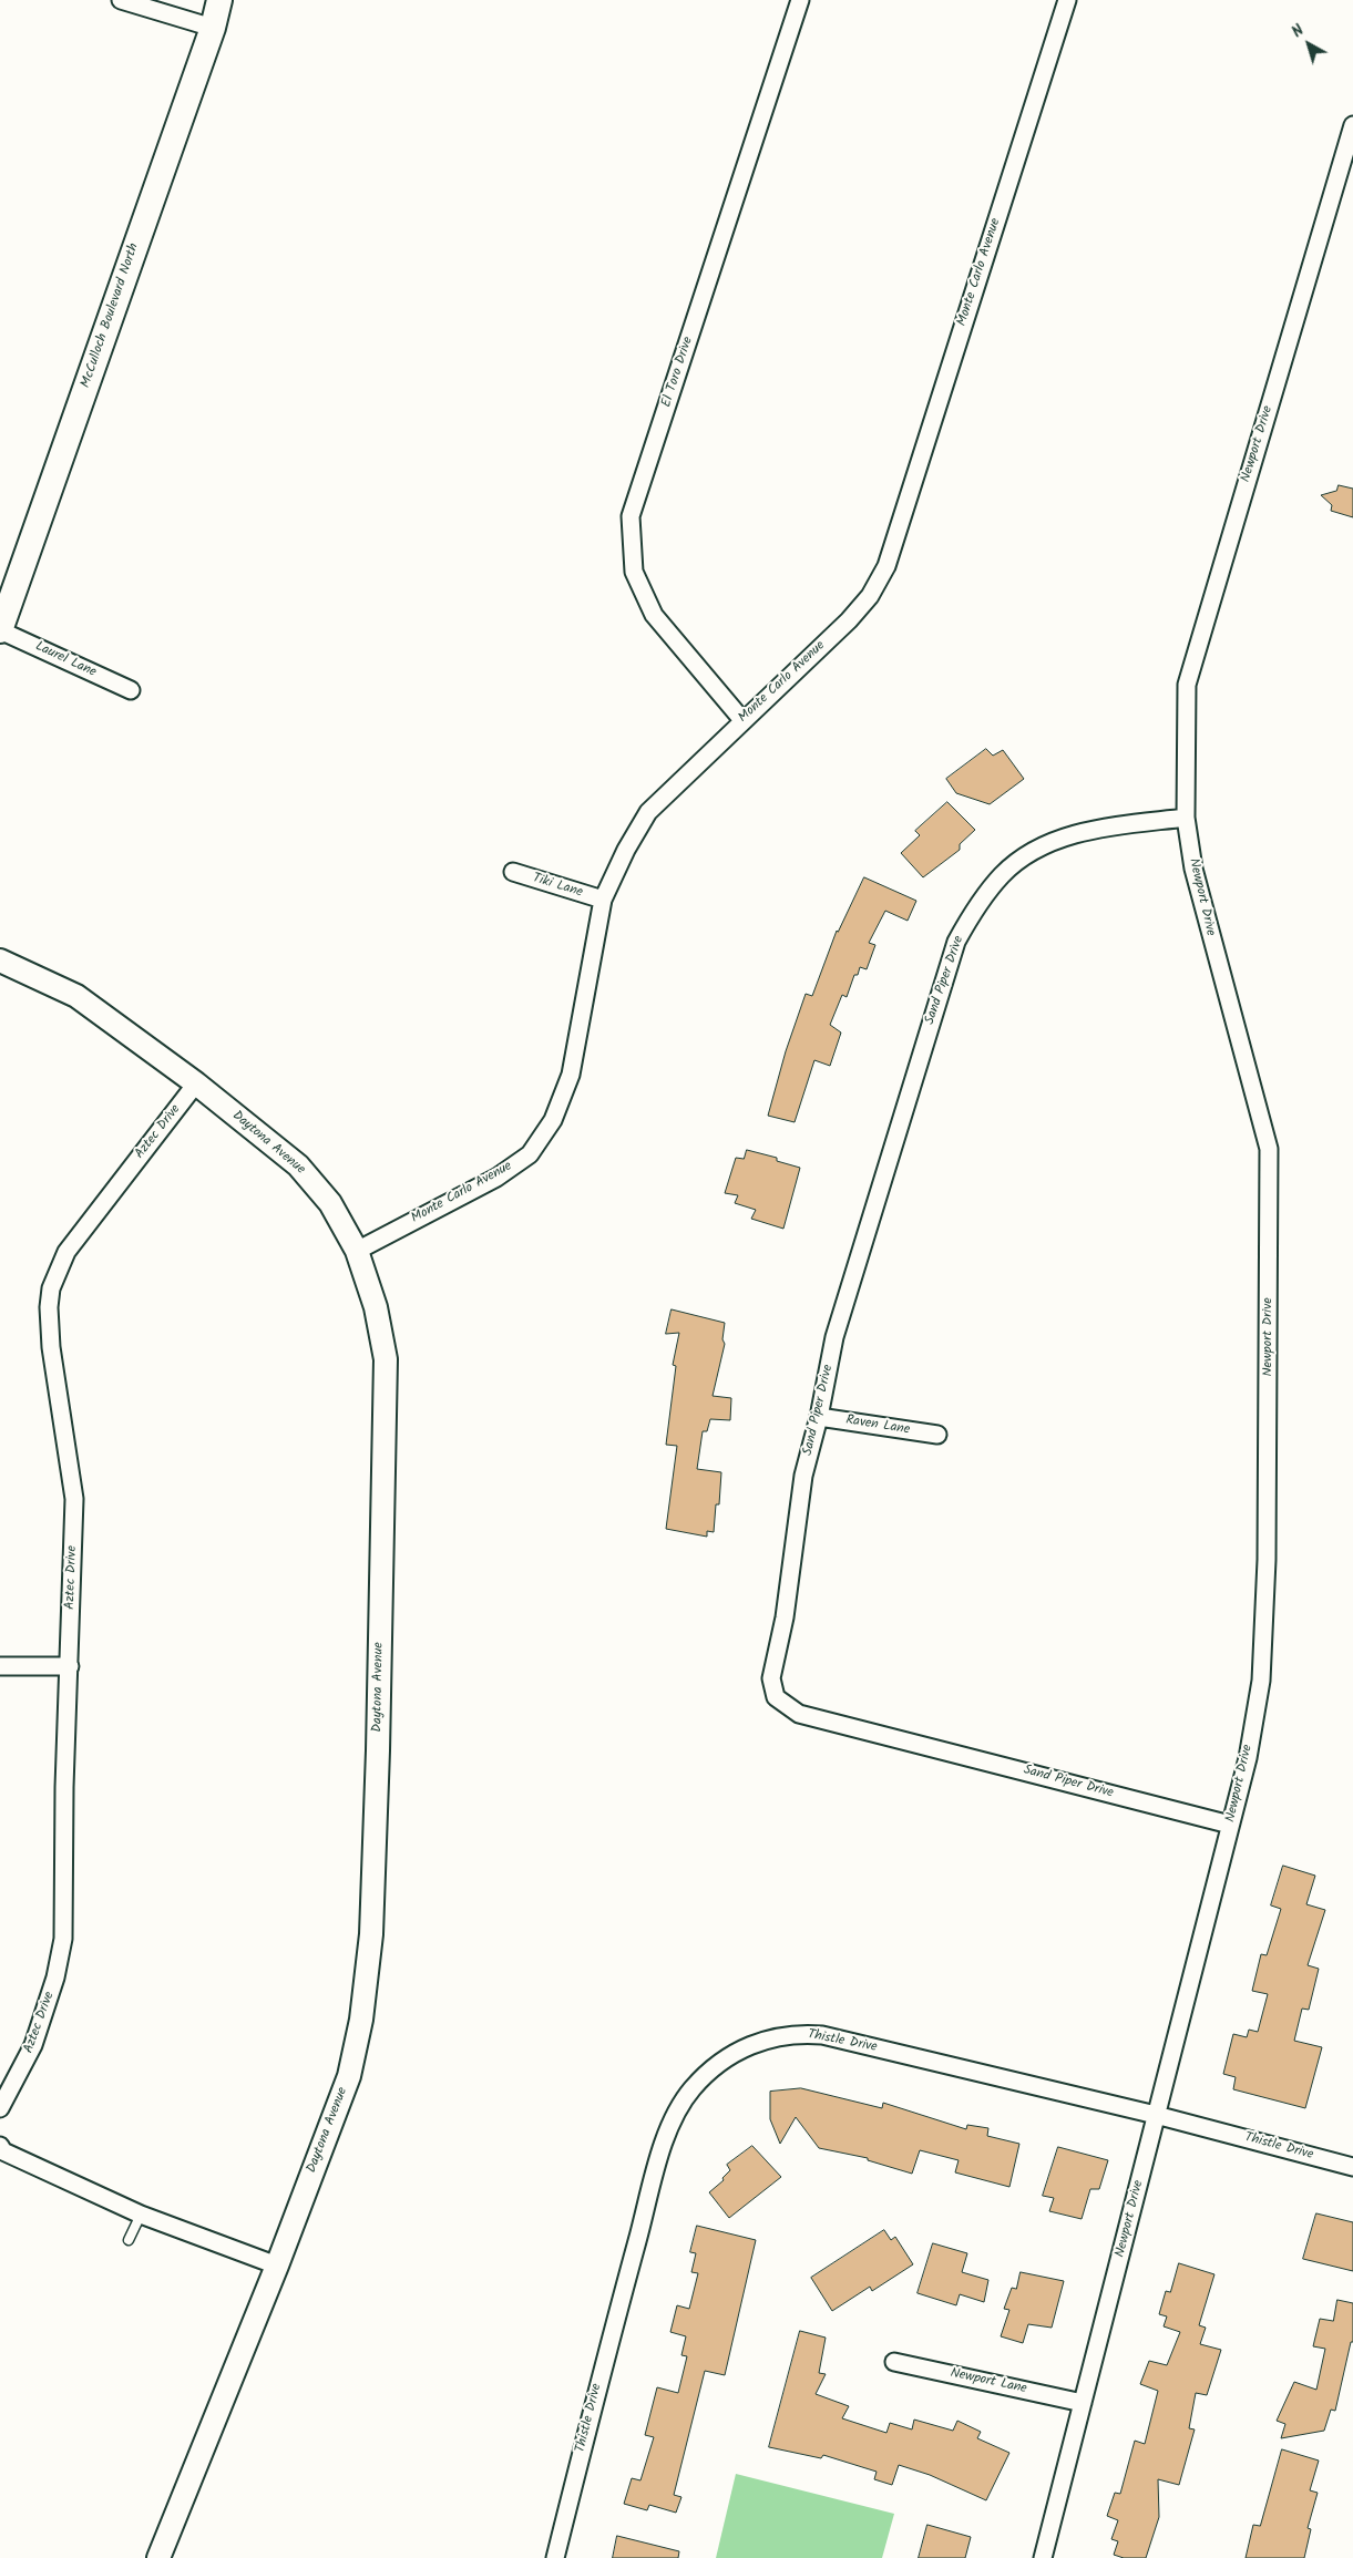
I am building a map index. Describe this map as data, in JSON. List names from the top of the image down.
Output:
{
  "streets": {
    "main road": ["McCulloch Boulevard North"],
    "street": [
      "Monte Carlo Avenue",
      "El Toro Drive",
      "Newport Drive",
      "Laurel Lane",
      "Tiki Lane",
      "Sand Piper Drive",
      "Aztec Drive",
      "Daytona Avenue",
      "Raven Lane",
      "Thistle Drive",
      "Newport Lane"
    ]
  },
  "crossings": [
    ["Monte Carlo Avenue", "El Toro Drive"],
    ["Monte Carlo Avenue", "Tiki Lane"],
    ["Monte Carlo Avenue", "Daytona Avenue"],
    ["McCulloch Boulevard North", "Laurel Lane"],
    ["Newport Drive", "Sand Piper Drive"],
    ["Newport Drive", "Thistle Drive"],
    ["Newport Drive", "Newport Lane"],
    ["Sand Piper Drive", "Raven Lane"],
    ["Aztec Drive", "Daytona Avenue"]
  ],
  "north": "top left"
}
